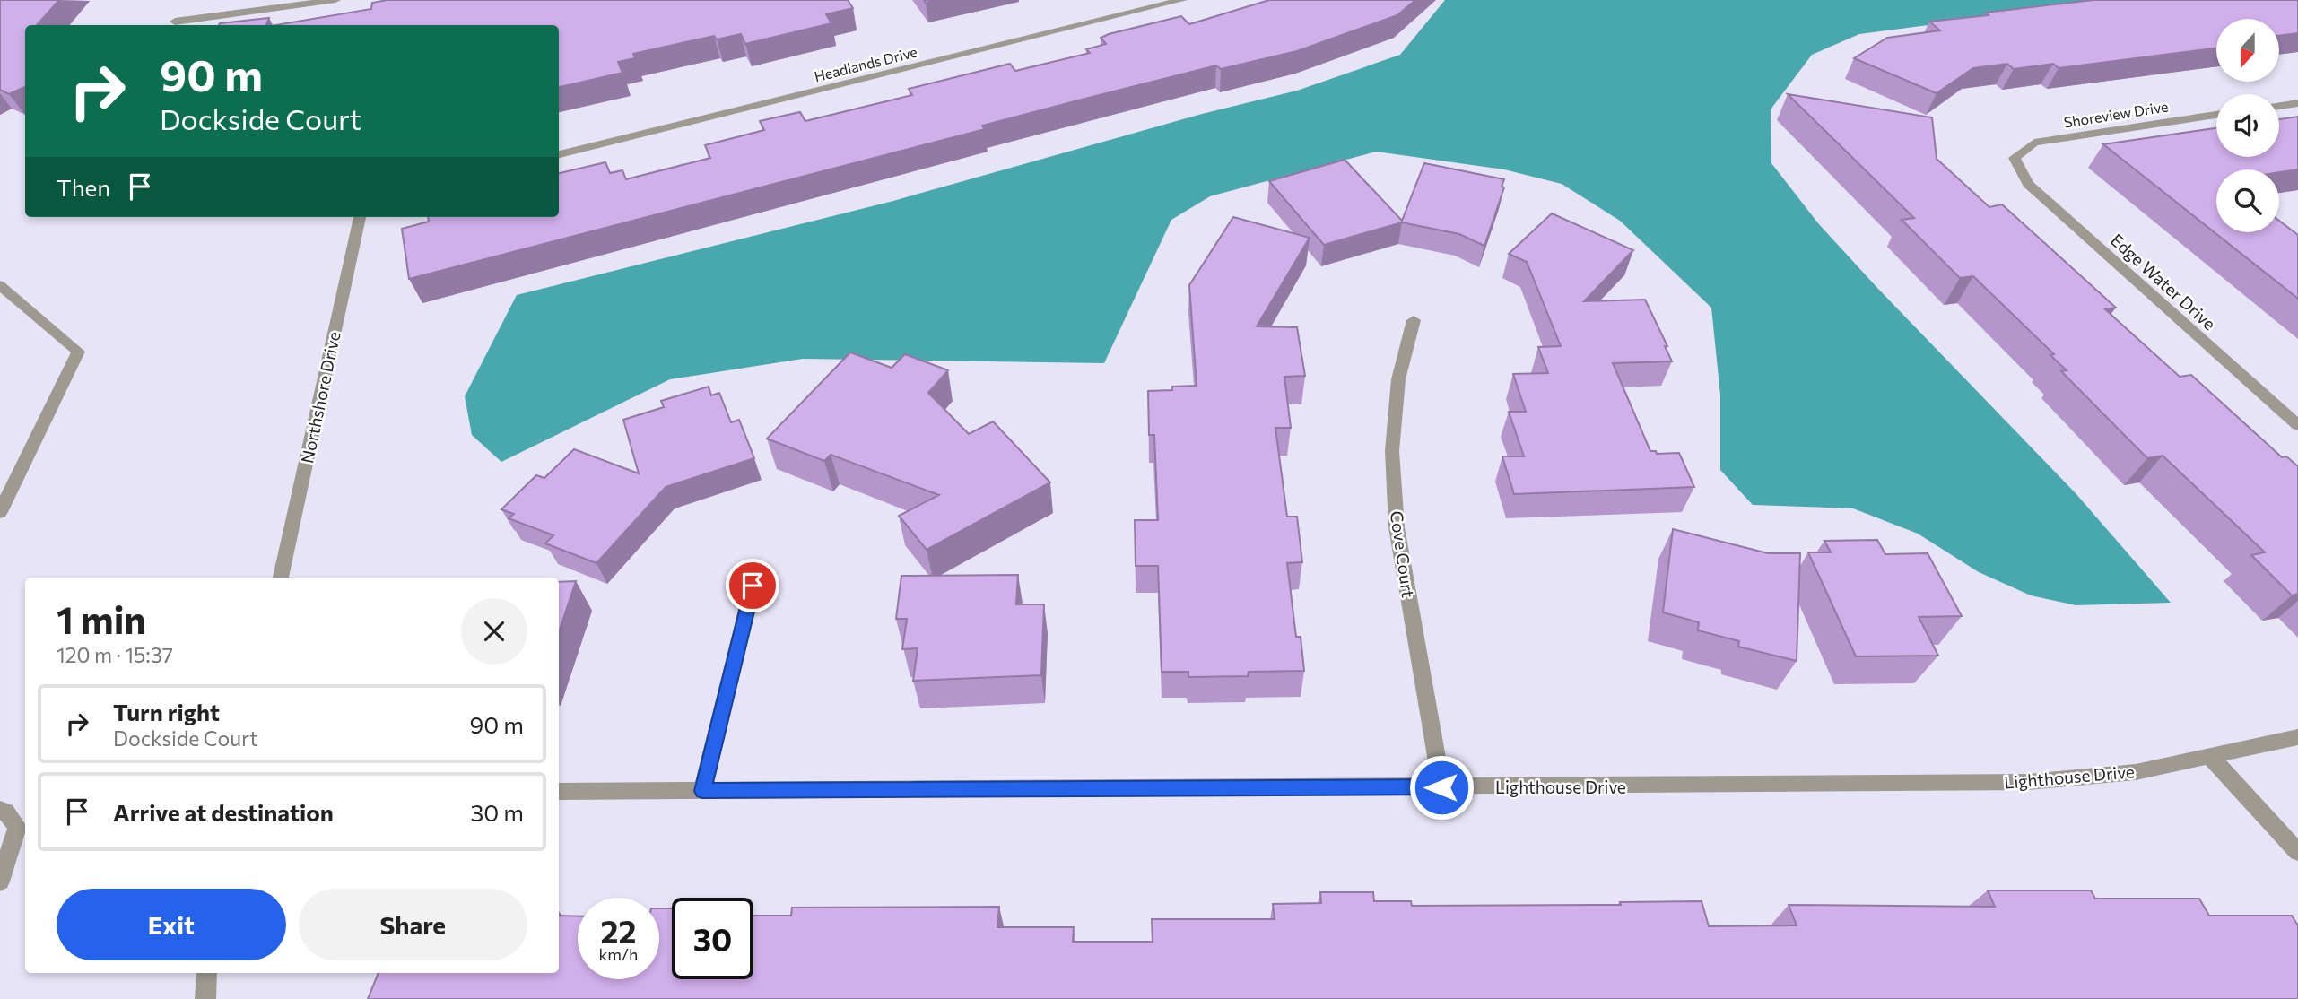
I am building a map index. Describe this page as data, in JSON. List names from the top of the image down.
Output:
{
  "streets": {
    "street": [
      "Headlands Drive",
      "Shoreview Drive",
      "Edge Water Drive",
      "Northshore Drive",
      "Cove Court",
      "Lighthouse Drive"
    ]
  },
  "crossings": [
    ["Shoreview Drive", "Edge Water Drive"],
    ["Cove Court", "Lighthouse Drive"]
  ],
  "north": "bottom",
  "page": {
    "turn": ["90 m", "Dockside Court"],
    "then": "Then",
    "heading": ["1 min", "120 m · 15:37"],
    "list": [
      {
        "name": "Turn right",
        "note": "Dockside Court",
        "value": "90 m"
      },
      {
        "name": "Arrive at destination",
        "value": "30 m"
      }
    ],
    "buttons": ["Exit", "Share"],
    "speed": "22 km/h",
    "limit": "30"
  }
}
